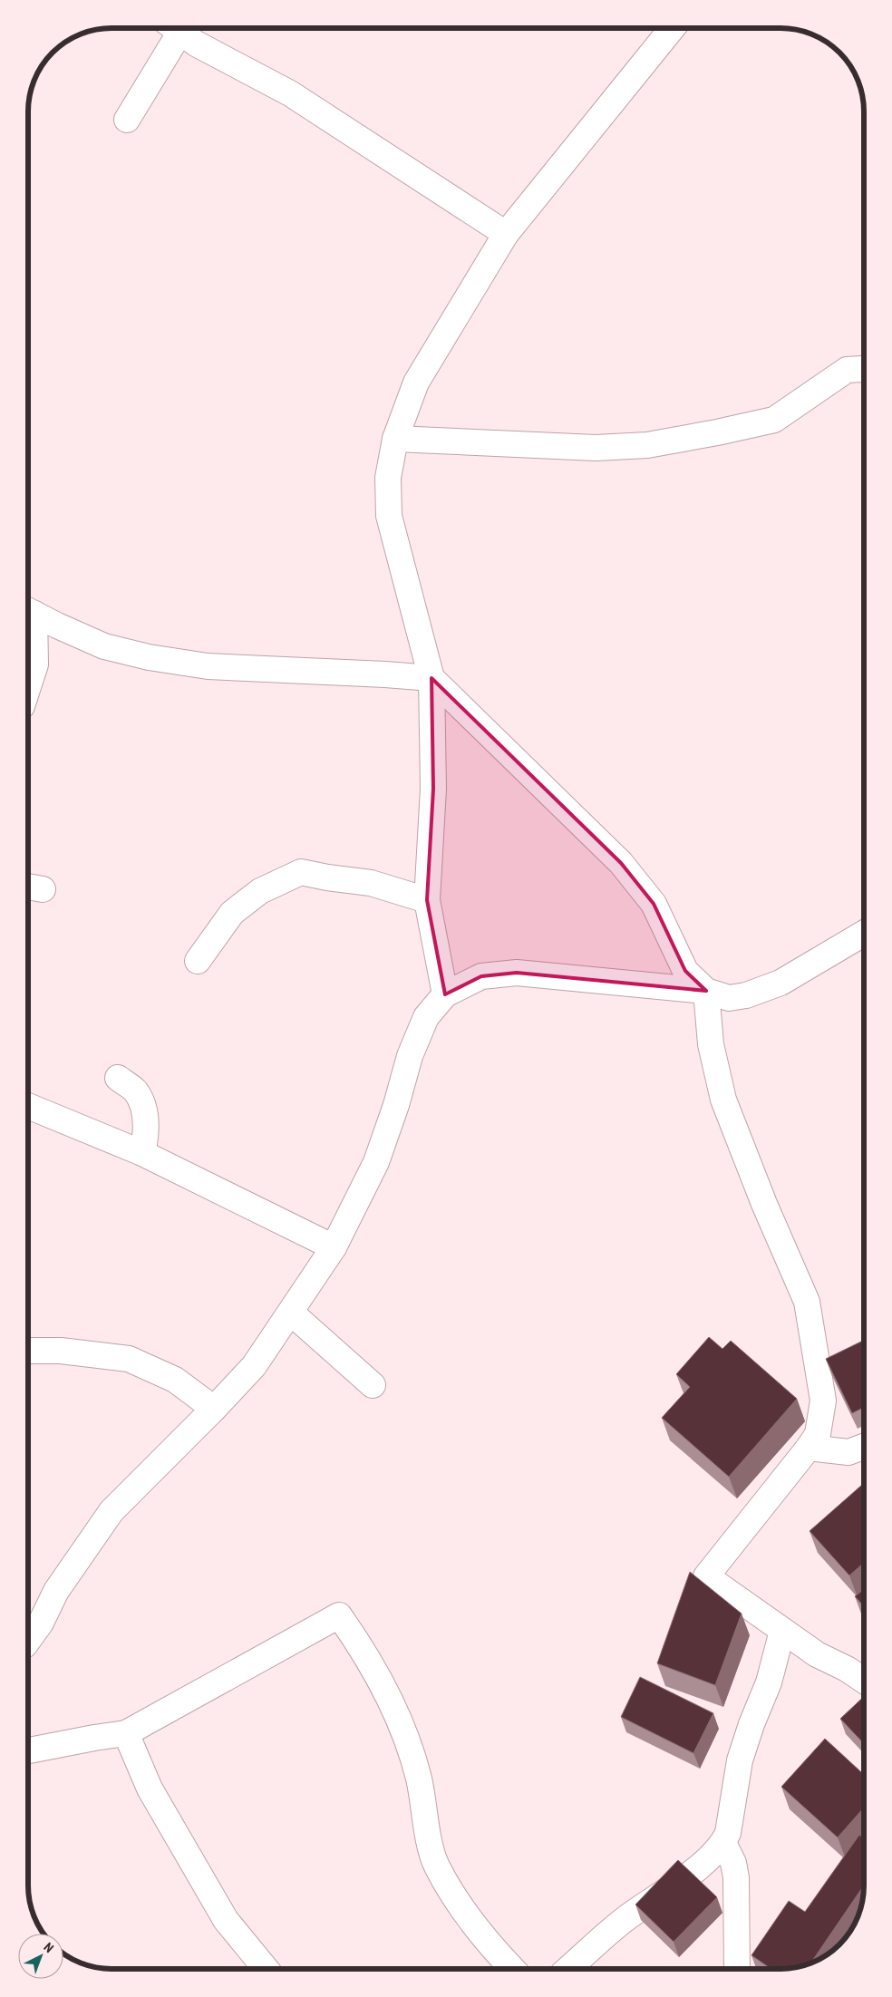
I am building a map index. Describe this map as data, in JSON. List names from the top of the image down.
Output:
{
  "north": "top right"
}
